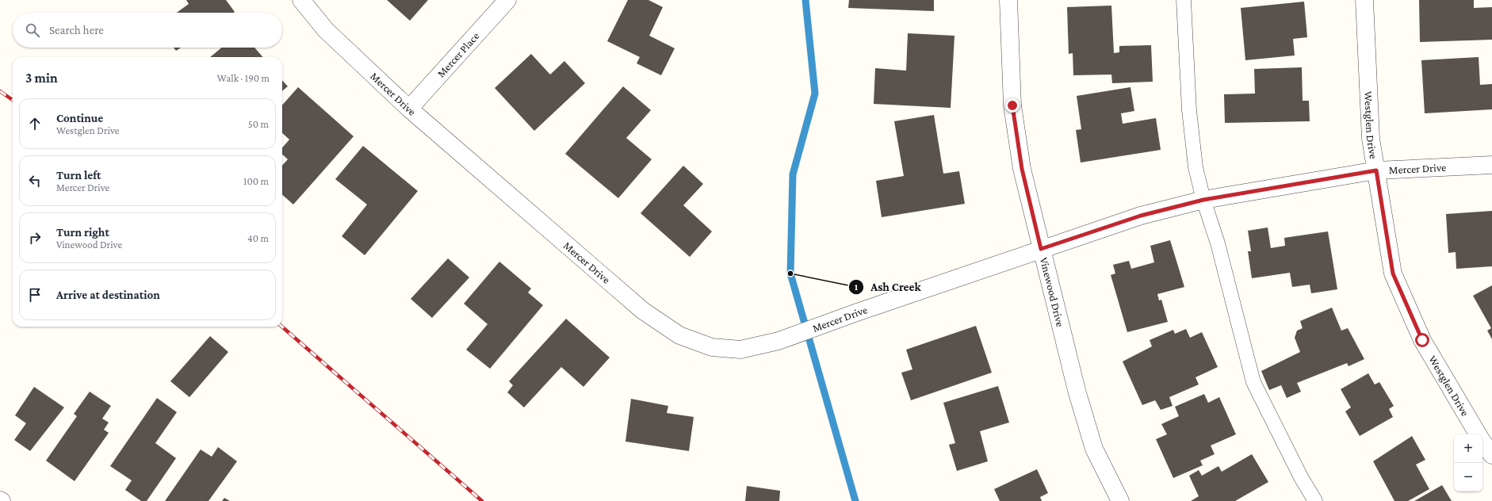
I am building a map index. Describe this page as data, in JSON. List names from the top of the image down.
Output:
{
  "streets": {
    "street": [
      "Mercer Place",
      "Mercer Drive",
      "Westglen Drive",
      "Vinewood Drive"
    ]
  },
  "crossings": [
    ["Mercer Place", "Mercer Drive"],
    ["Mercer Drive", "Westglen Drive"],
    ["Mercer Drive", "Vinewood Drive"]
  ],
  "places": ["Ash Creek"],
  "page": {
    "search": "Search here",
    "heading": ["3 min", "Walk · 190 m"],
    "list": [
      ["Continue", "Westglen Drive", "50 m"],
      ["Turn left", "Mercer Drive", "100 m"],
      ["Turn right", "Vinewood Drive", "40 m"],
      "Arrive at destination"
    ],
    "map_buttons": ["+", "−"]
  }
}
